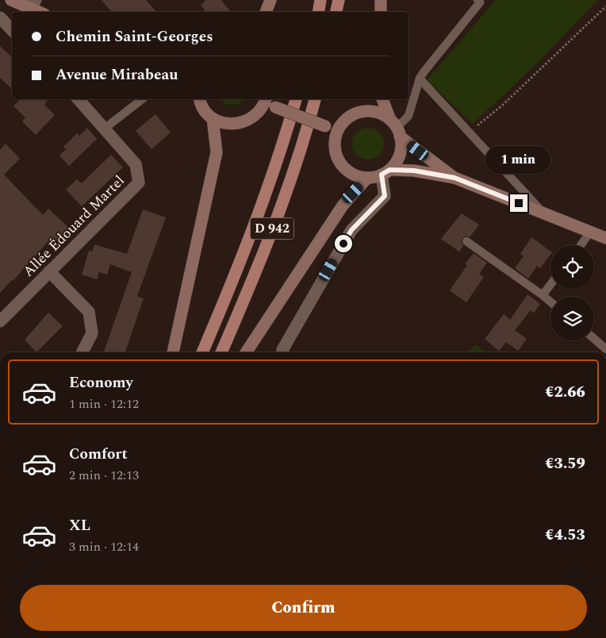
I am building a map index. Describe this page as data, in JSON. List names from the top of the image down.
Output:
{
  "streets": {
    "main road": ["D 942"],
    "street": ["Allée Édouard Martel"]
  },
  "page": {
    "banner": ["Chemin Saint-Georges", "Avenue Mirabeau"],
    "bubble": "1 min",
    "list": [
      {
        "name": "Economy",
        "note": "1 min · 12:12",
        "value": "€2.66"
      },
      {
        "name": "Comfort",
        "note": "2 min · 12:13",
        "value": "€3.59"
      },
      {
        "name": "XL",
        "note": "3 min · 12:14",
        "value": "€4.53"
      }
    ],
    "buttons": "Confirm"
  }
}
